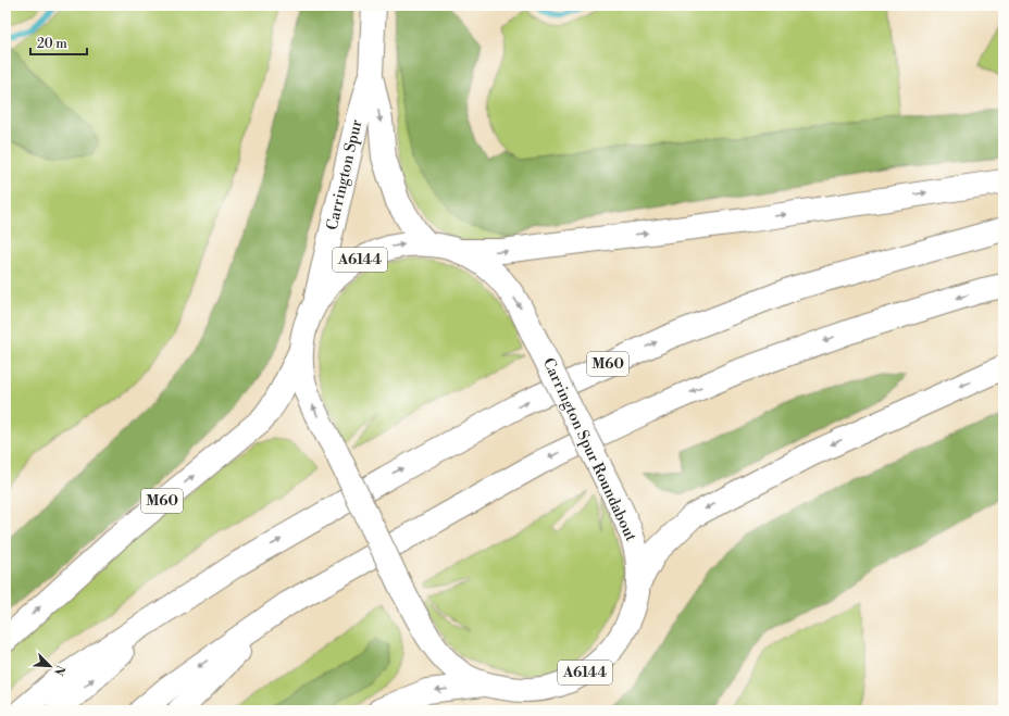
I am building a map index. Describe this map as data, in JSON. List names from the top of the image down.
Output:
{
  "streets": {
    "main road": [
      "Carrington Spur",
      "A6144",
      "M60",
      "Carrington Spur Roundabout"
    ]
  },
  "crossings": [
    ["Carrington Spur", "Carrington Spur Roundabout"],
    ["M60", "Carrington Spur Roundabout"]
  ],
  "one_way": ["Carrington Spur"],
  "scale_bar": "20 m",
  "north": "bottom right"
}
